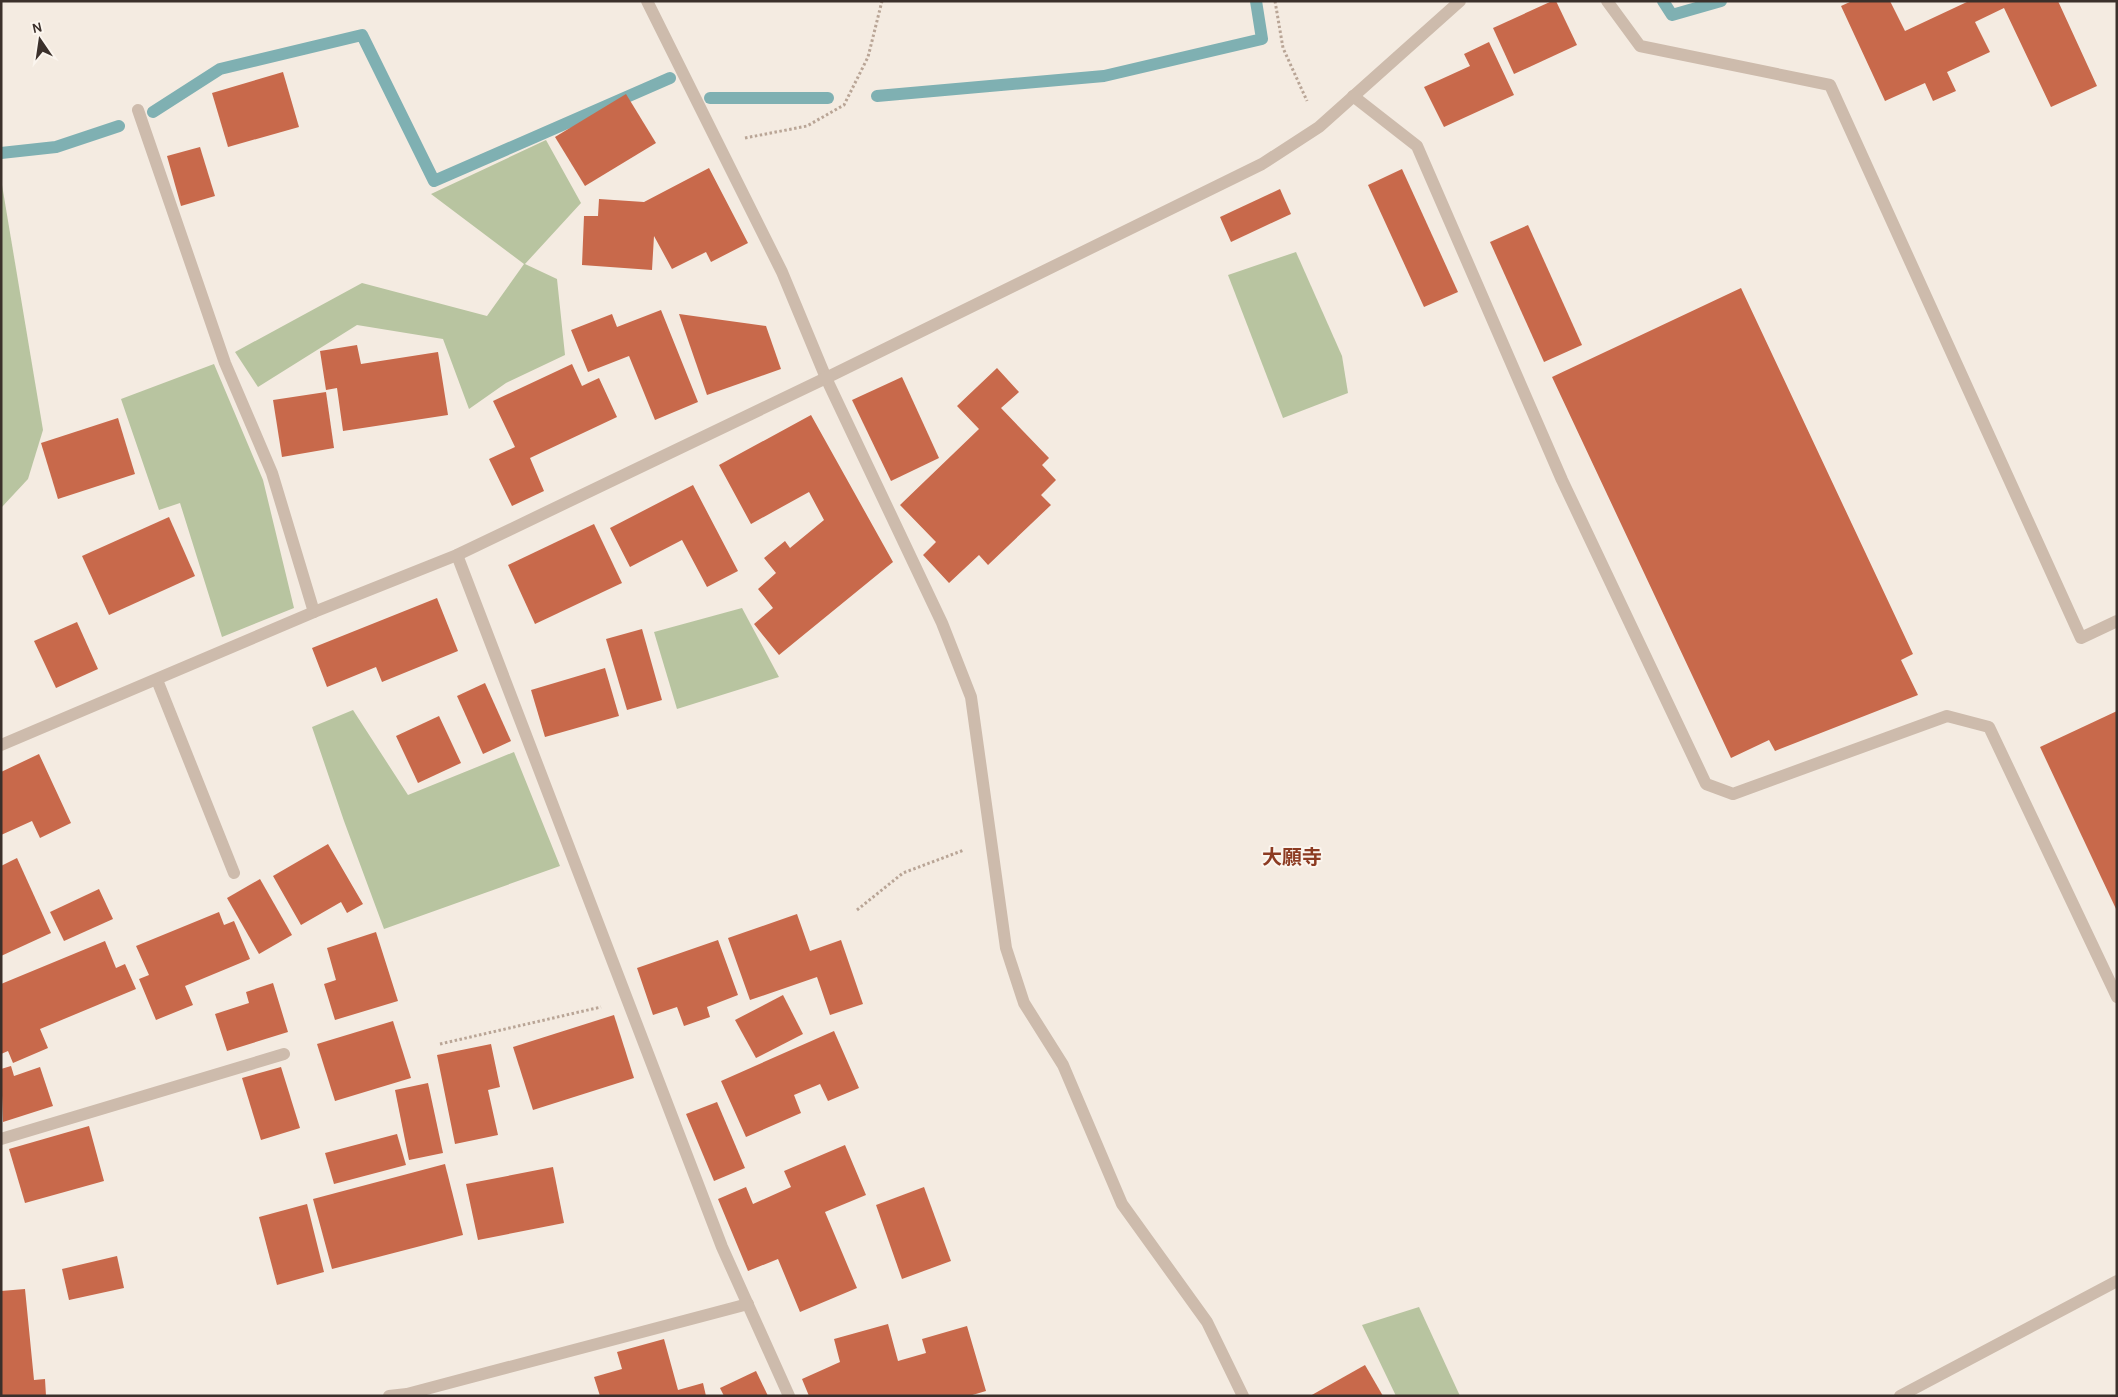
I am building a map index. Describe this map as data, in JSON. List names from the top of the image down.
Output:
{
  "districts": ["大願寺"],
  "north": "top"
}
